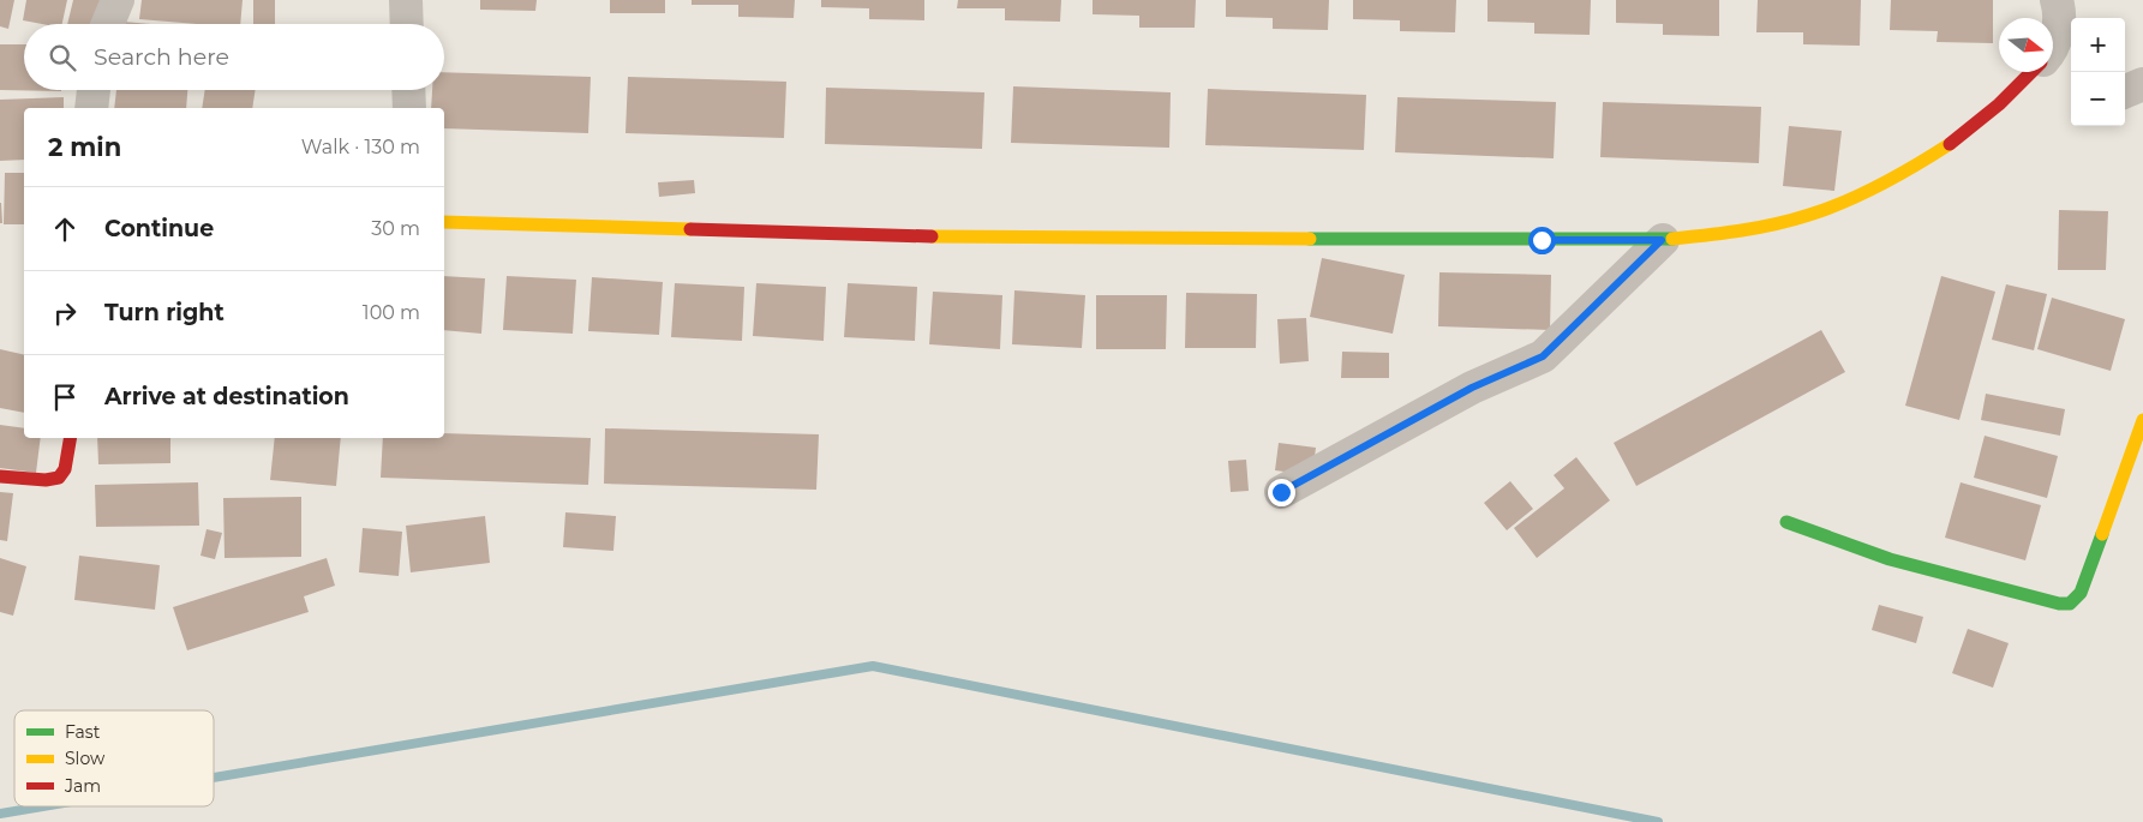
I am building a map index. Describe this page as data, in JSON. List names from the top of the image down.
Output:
{
  "legend": ["Fast", "Slow", "Jam"],
  "north": "right",
  "page": {
    "map_buttons": ["+", "−"],
    "search": "Search here",
    "heading": ["2 min", "Walk · 130 m"],
    "list": [
      ["Continue", "30 m"],
      ["Turn right", "100 m"],
      "Arrive at destination"
    ]
  }
}
